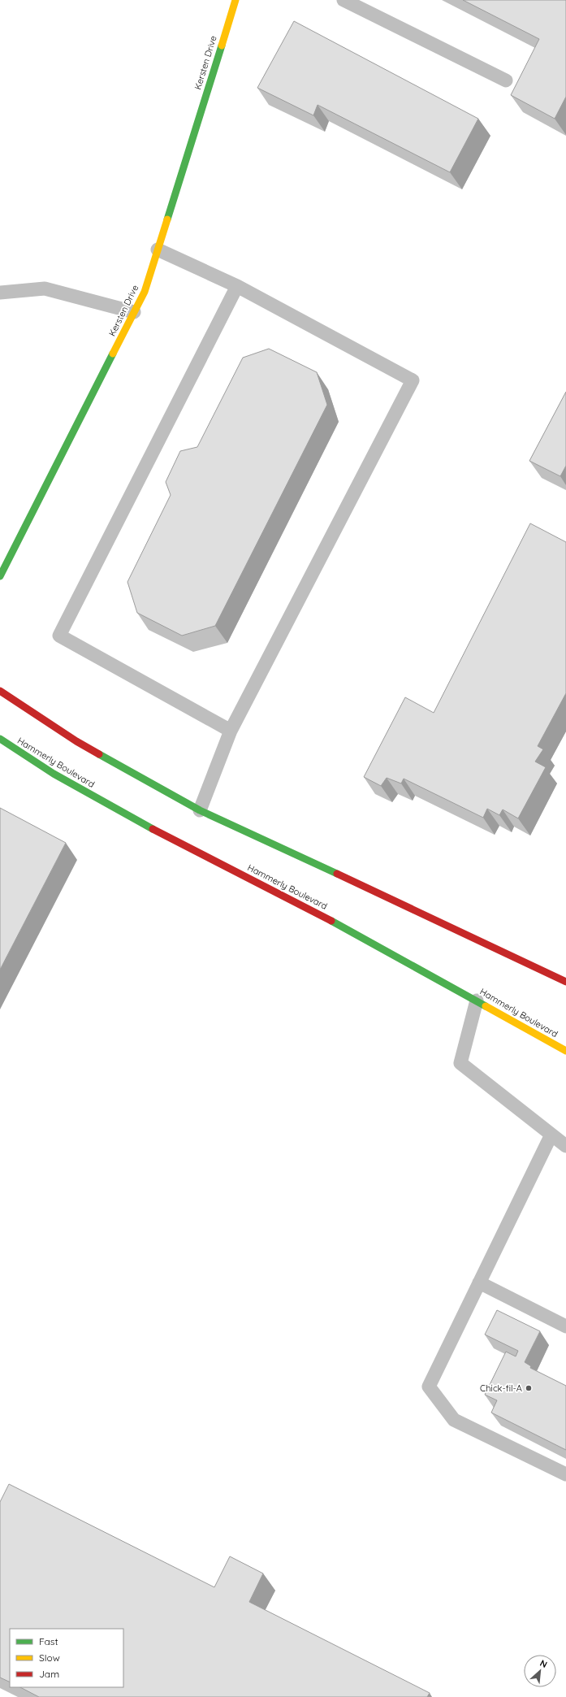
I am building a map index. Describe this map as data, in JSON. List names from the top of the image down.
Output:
{
  "streets": {
    "main road": ["Kersten Drive", "Hammerly Boulevard"]
  },
  "places": ["Chick-fil-A"],
  "legend": ["Fast", "Slow", "Jam"],
  "north": "top right"
}
